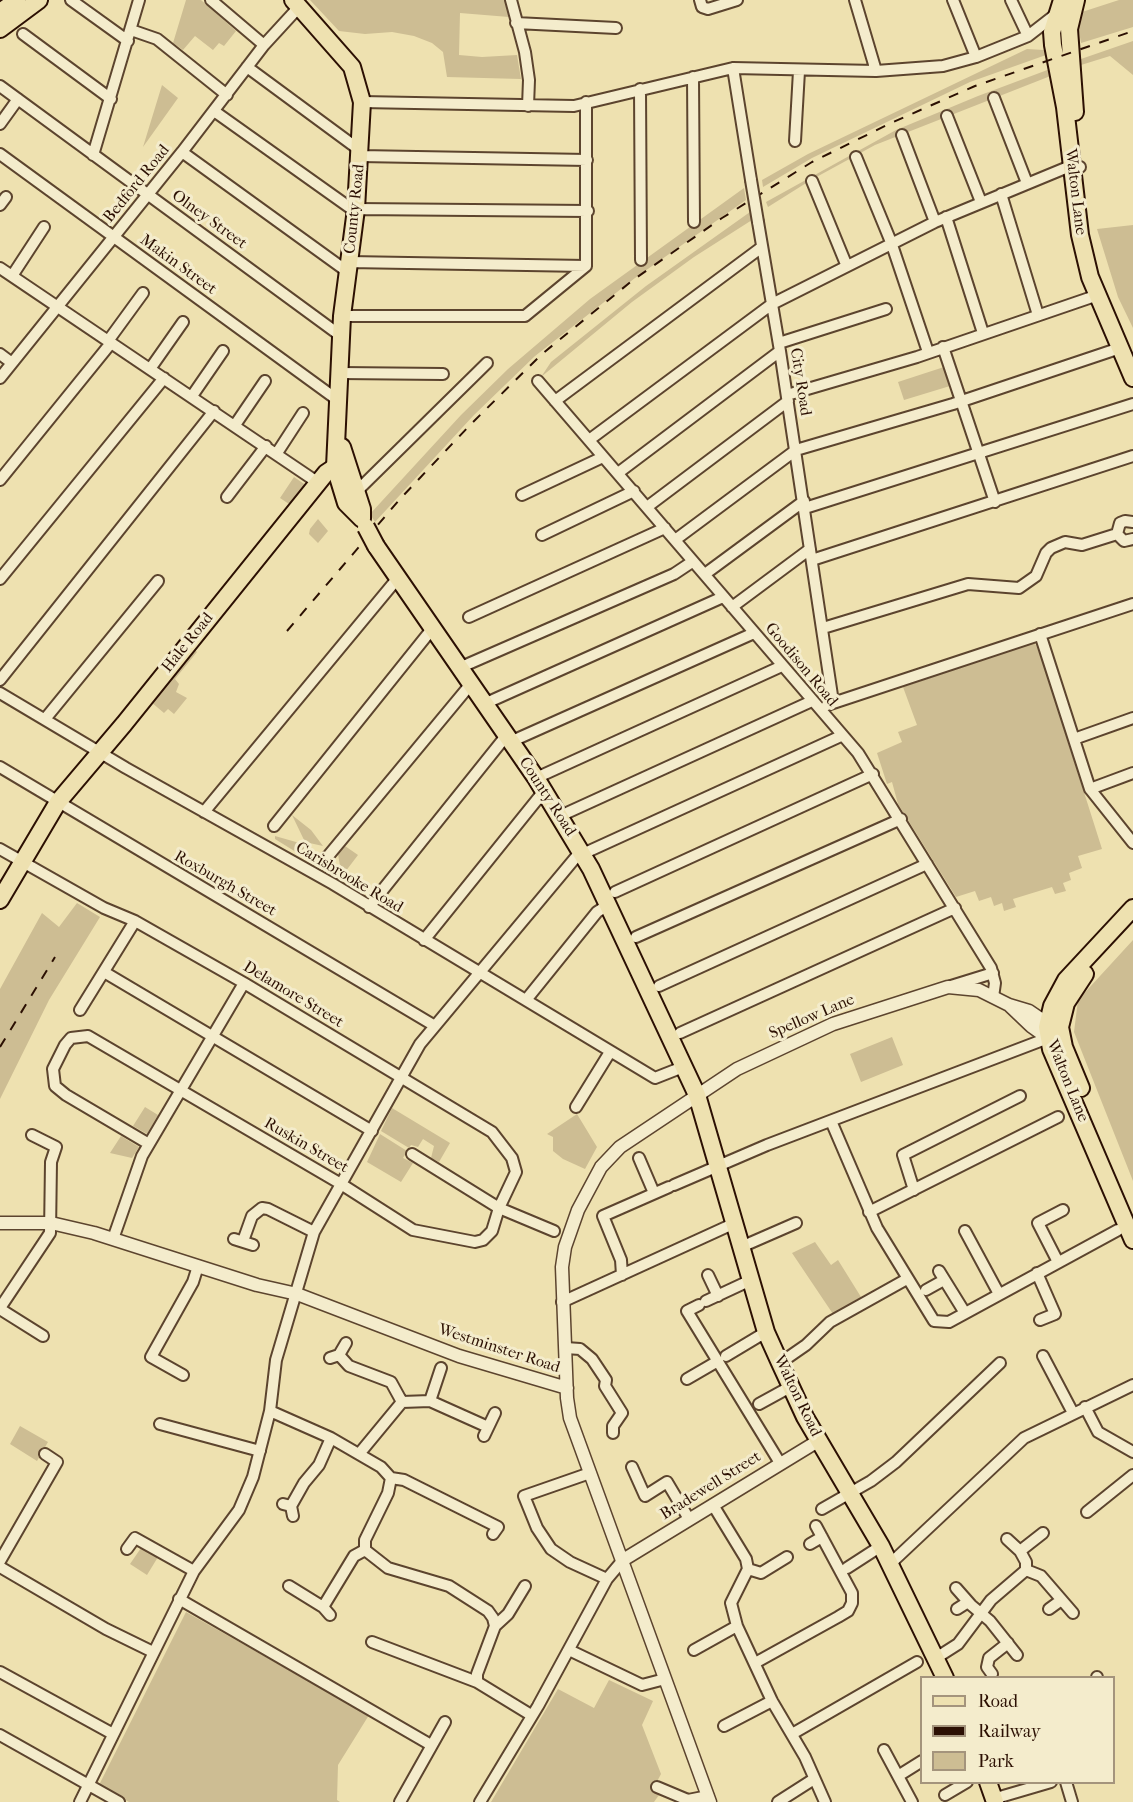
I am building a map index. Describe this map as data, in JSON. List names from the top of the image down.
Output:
{
  "streets": {
    "main road": [
      "Walton Lane",
      "County Road",
      "Hale Road",
      "Walton Road"
    ],
    "street": [
      "Bedford Road",
      "Olney Street",
      "Makin Street",
      "City Road",
      "Goodison Road",
      "Carisbrooke Road",
      "Roxburgh Street",
      "Delamore Street",
      "Spellow Lane",
      "Ruskin Street",
      "Westminster Road",
      "Bradewell Street"
    ]
  },
  "crossings": [
    ["Bedford Road", "County Road"],
    ["Bedford Road", "Olney Street"],
    ["Bedford Road", "Makin Street"],
    ["Walton Lane", "Spellow Lane"],
    ["County Road", "Olney Street"],
    ["County Road", "Makin Street"],
    ["County Road", "Hale Road"],
    ["County Road", "Carisbrooke Road"],
    ["County Road", "Spellow Lane"],
    ["County Road", "Walton Road"],
    ["Hale Road", "Carisbrooke Road"],
    ["Hale Road", "Roxburgh Street"],
    ["Hale Road", "Delamore Street"],
    ["Goodison Road", "Spellow Lane"],
    ["Delamore Street", "Ruskin Street"],
    ["Spellow Lane", "Westminster Road"],
    ["Spellow Lane", "Walton Road"],
    ["Westminster Road", "Bradewell Street"],
    ["Walton Road", "Bradewell Street"]
  ],
  "legend": ["Road", "Railway", "Park"]
}
